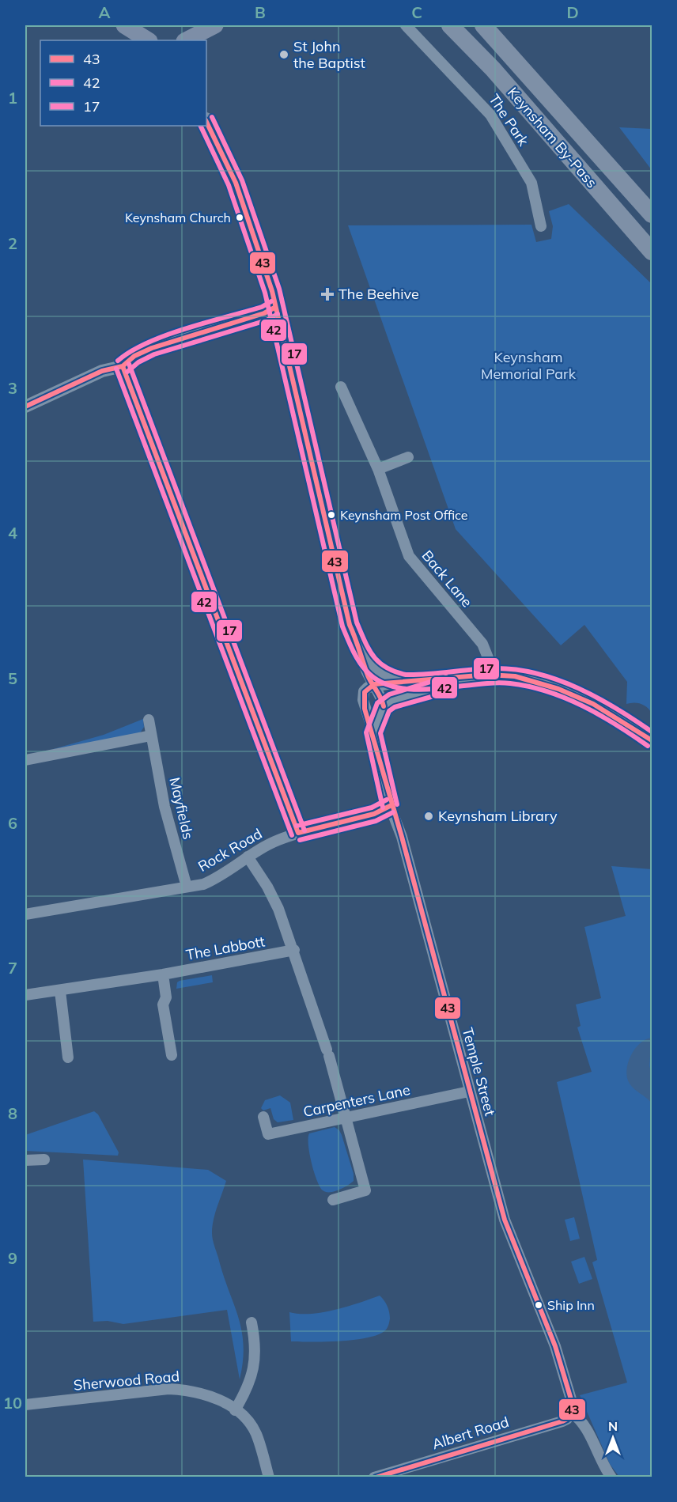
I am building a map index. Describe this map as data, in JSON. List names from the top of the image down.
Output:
{
  "streets": {
    "highway": ["Keynsham By-Pass"],
    "street": [
      "The Park",
      "Back Lane",
      "Mayfields",
      "Rock Road",
      "The Labbott",
      "Temple Street",
      "Carpenters Lane",
      "Sherwood Road",
      "Albert Road"
    ]
  },
  "crossings": [
    ["Mayfields", "Rock Road"],
    ["Rock Road", "Temple Street"],
    ["Temple Street", "Carpenters Lane"],
    ["Temple Street", "Albert Road"]
  ],
  "parks": ["Keynsham Memorial Park"],
  "places": {
    "other": [
      "St John the Baptist",
      "Keynsham Church",
      "Keynsham Post Office",
      "Keynsham Library",
      "Ship Inn"
    ],
    "health": ["The Beehive"]
  },
  "lines": ["transit line 17", "transit line 43", "transit line 42"],
  "legend": ["43", "42", "17"],
  "north": "top",
  "grid": {
    "columns": [
      "A",
      "B",
      "C",
      "D"
    ],
    "rows": [
      "1",
      "2",
      "3",
      "4",
      "5",
      "6",
      "7",
      "8",
      "9",
      "10"
    ]
  }
}
